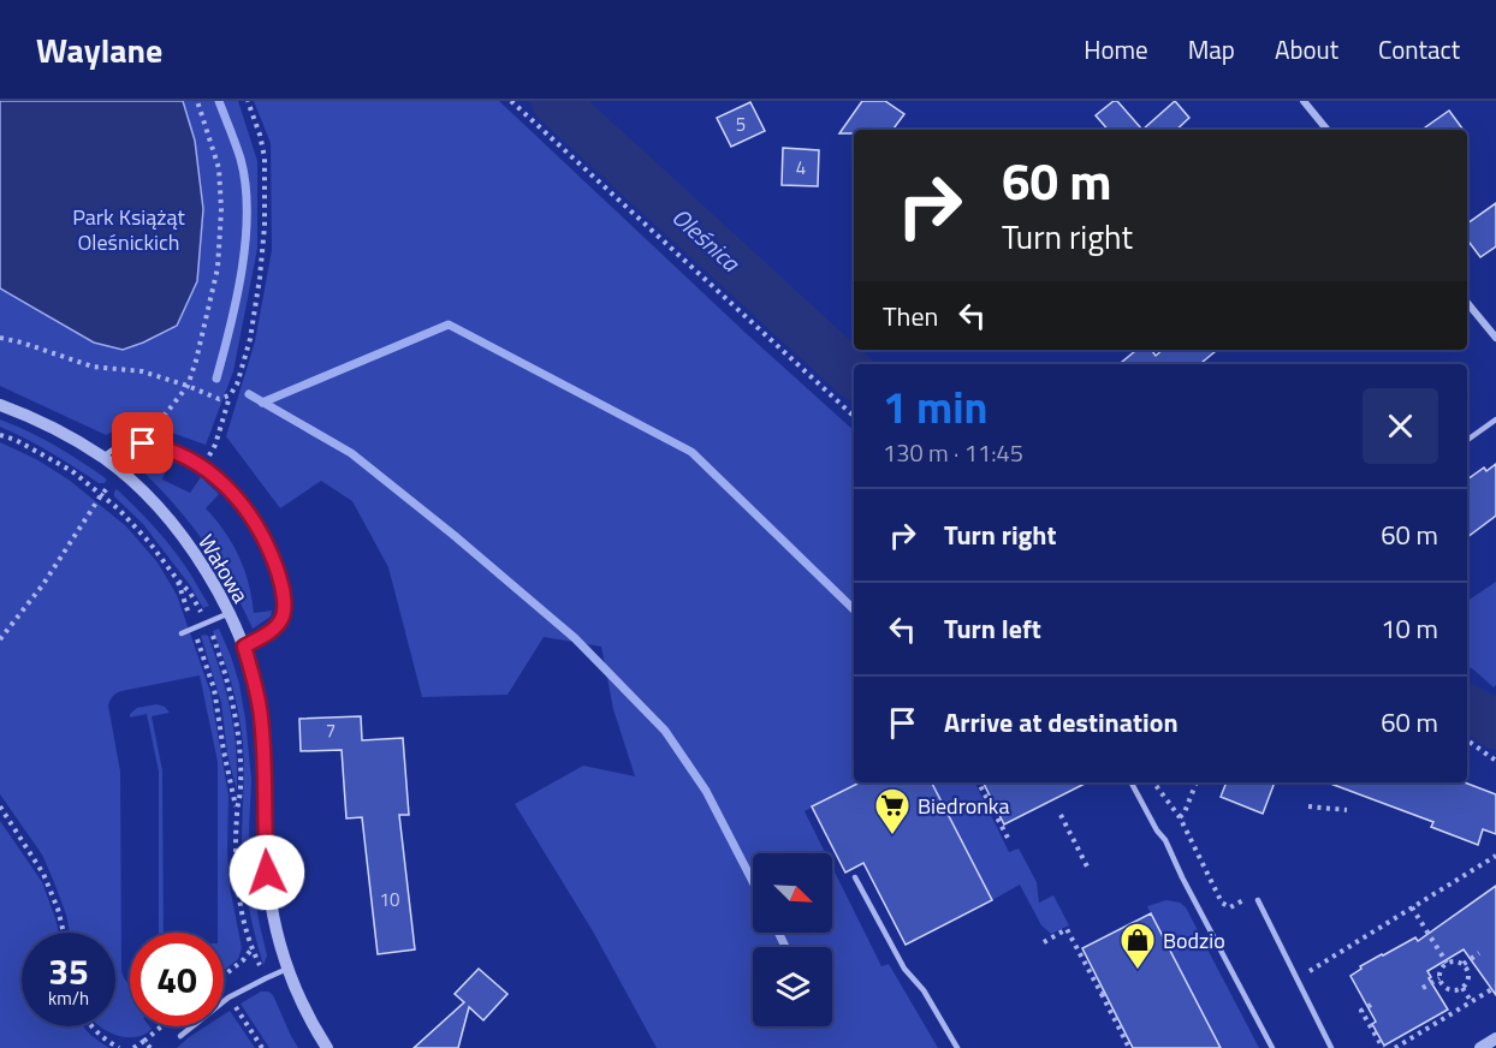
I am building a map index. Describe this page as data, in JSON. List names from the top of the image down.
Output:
{
  "streets": {
    "street": ["Wałowa"]
  },
  "water": ["Oleśnica"],
  "parks": ["Park Książąt Oleśnickich"],
  "places": {
    "supermarket": ["Biedronka"],
    "shop": ["Bodzio"]
  },
  "house_numbers": [
    "5",
    "4",
    "7",
    "10"
  ],
  "north": "bottom right",
  "page": {
    "header": "Waylane",
    "nav": [
      "Home",
      "Map",
      "About",
      "Contact"
    ],
    "turn": ["60 m", "Turn right"],
    "then": "Then",
    "heading": ["1 min", "130 m · 11:45"],
    "list": [
      {
        "name": "Turn right",
        "value": "60 m"
      },
      {
        "name": "Turn left",
        "value": "10 m"
      },
      {
        "name": "Arrive at destination",
        "value": "60 m"
      }
    ],
    "speed": "35 km/h",
    "limit": "40"
  }
}
